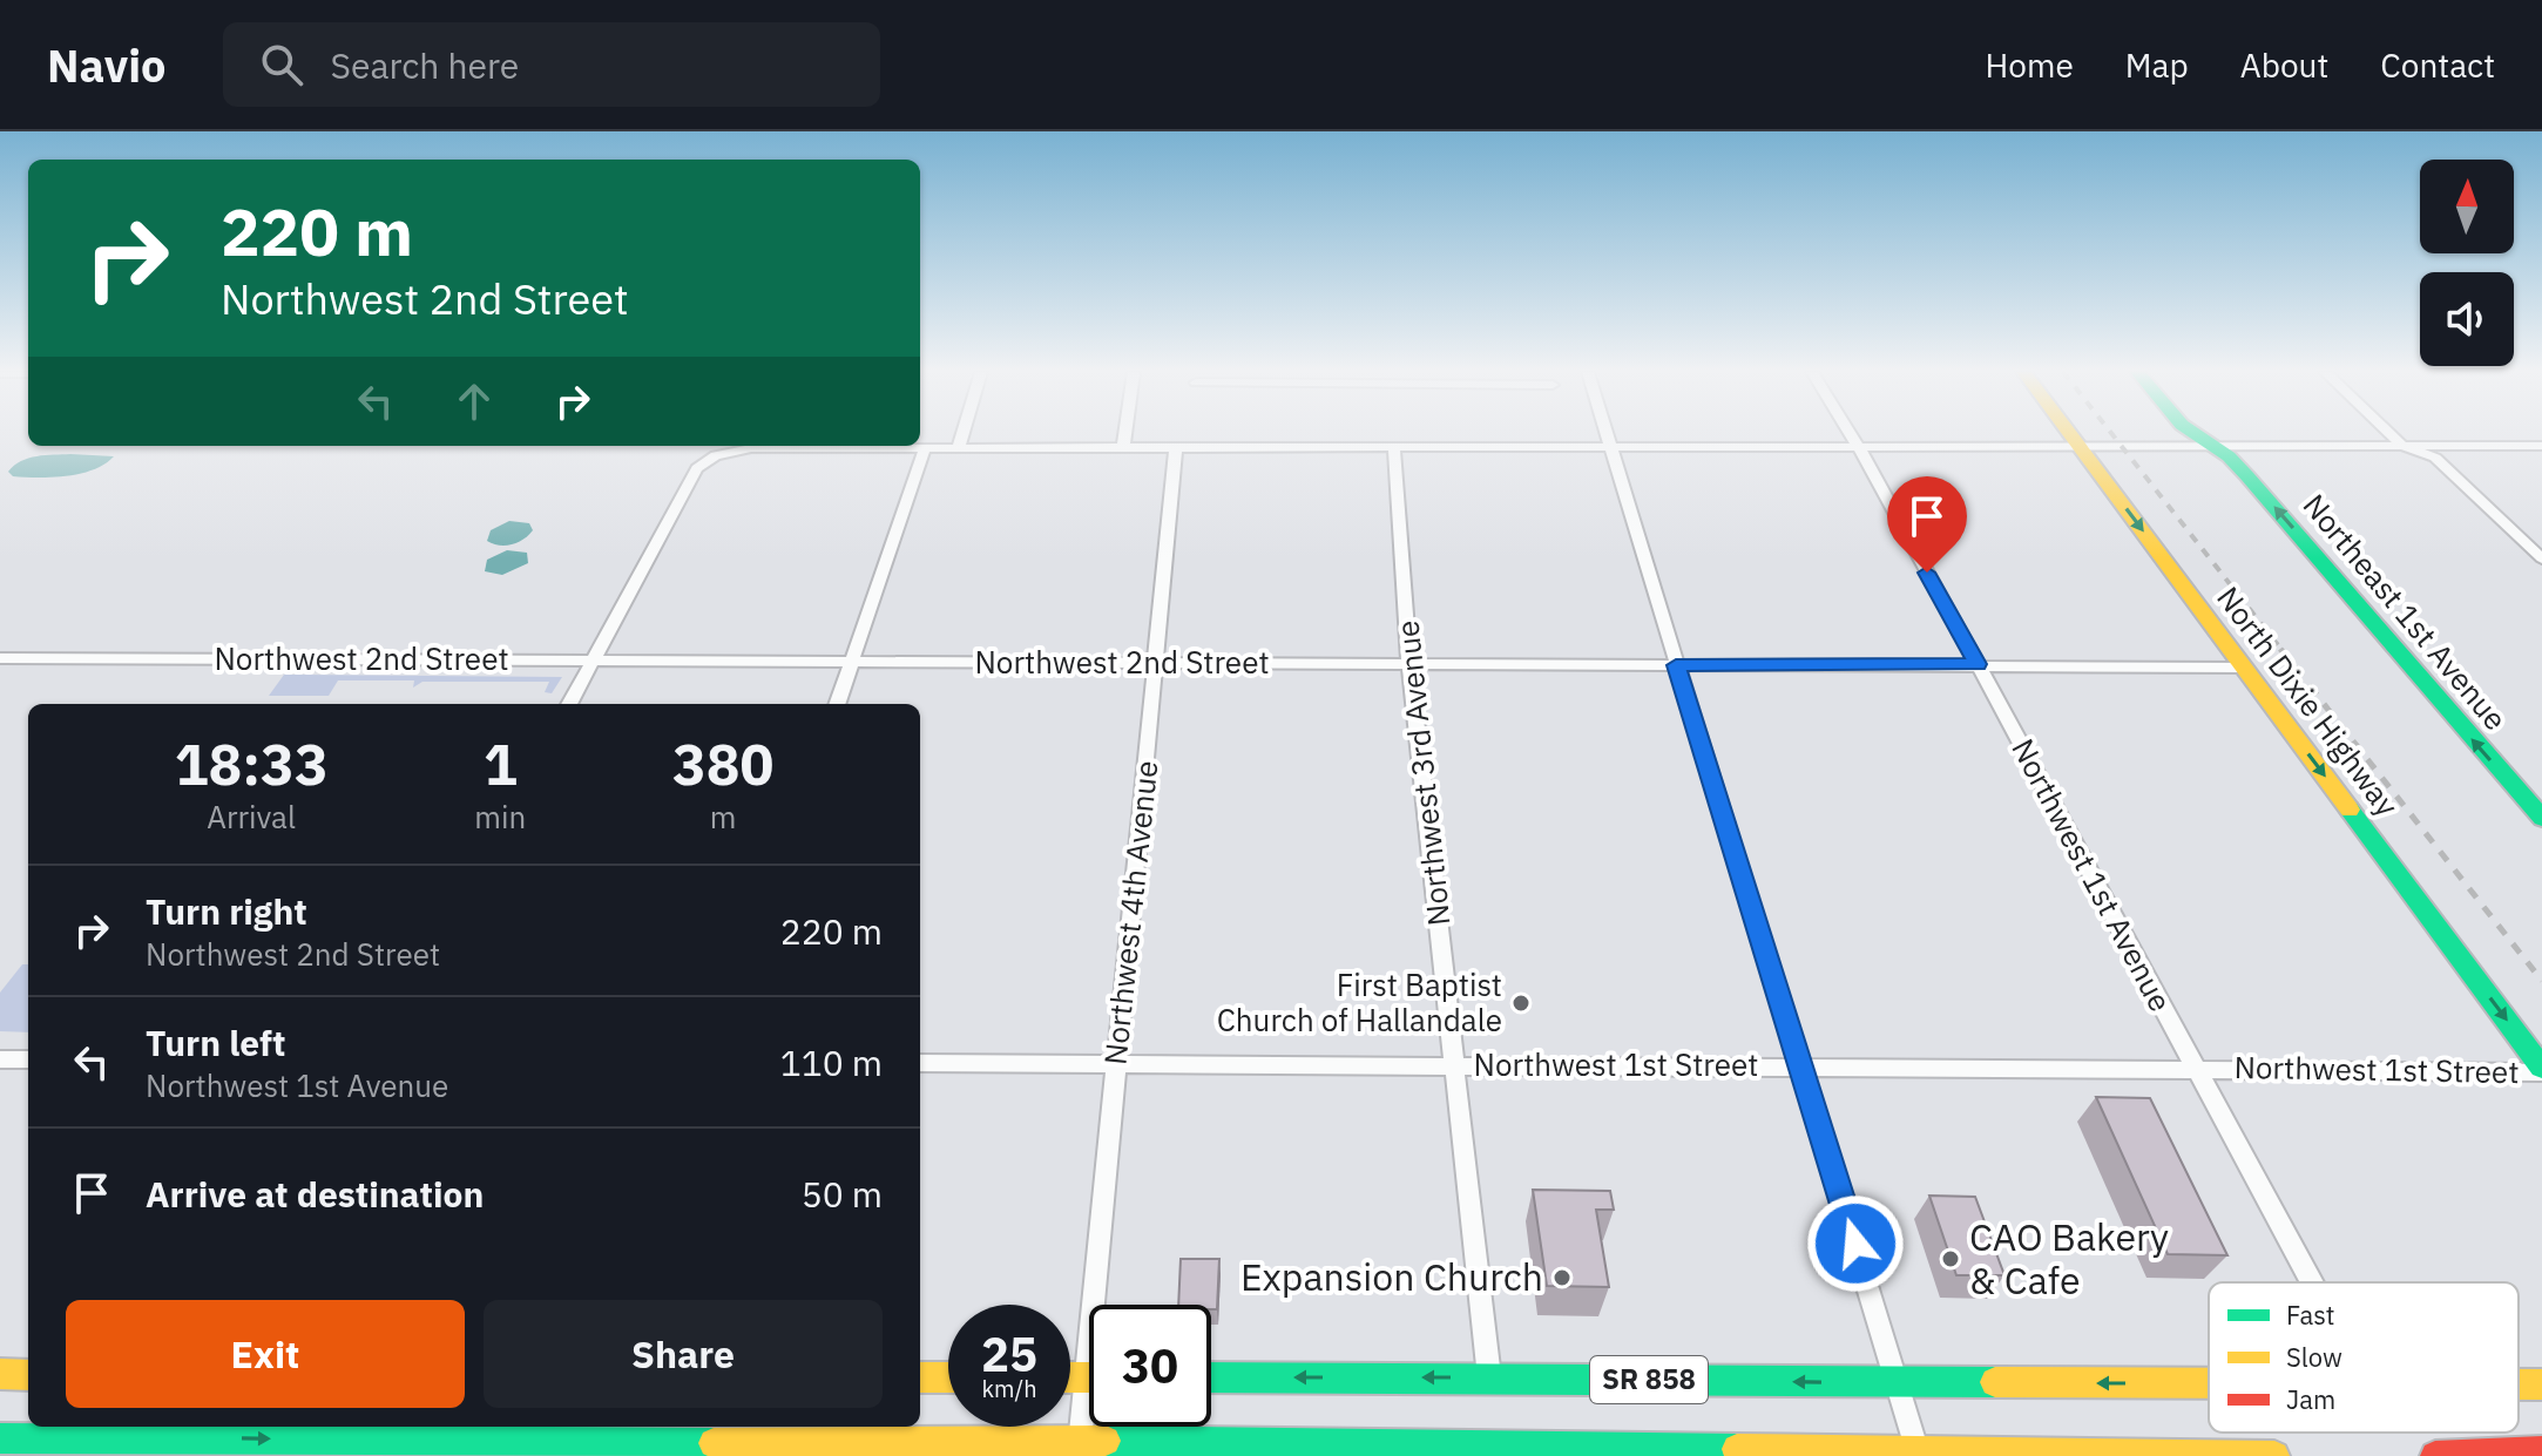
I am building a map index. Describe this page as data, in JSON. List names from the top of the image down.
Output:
{
  "streets": {
    "main road": ["Northeast 1st Avenue", "North Dixie Highway", "SR 858"],
    "street": [
      "Northwest 2nd Street",
      "Northwest 3rd Avenue",
      "Northwest 1st Avenue",
      "Northwest 4th Avenue",
      "Northwest 1st Street"
    ]
  },
  "crossings": [
    ["Northwest 2nd Street", "North Dixie Highway"],
    ["Northwest 2nd Street", "Northwest 3rd Avenue"],
    ["Northwest 2nd Street", "Northwest 1st Avenue"],
    ["Northwest 2nd Street", "Northwest 4th Avenue"],
    ["North Dixie Highway", "Northwest 1st Street"],
    ["Northwest 3rd Avenue", "Northwest 1st Street"],
    ["Northwest 3rd Avenue", "SR 858"],
    ["Northwest 1st Avenue", "Northwest 1st Street"],
    ["Northwest 4th Avenue", "Northwest 1st Street"],
    ["Northwest 4th Avenue", "SR 858"]
  ],
  "one_way": ["Northeast 1st Avenue", "North Dixie Highway"],
  "places": ["First Baptist Church of Hallandale", "CAO Bakery & Cafe", "Expansion Church"],
  "legend": ["Fast", "Slow", "Jam"],
  "north": "top",
  "page": {
    "header": "Navio",
    "search": "Search here",
    "nav": [
      "Home",
      "Map",
      "About",
      "Contact"
    ],
    "turn": ["220 m", "Northwest 2nd Street"],
    "eta": [
      "18:33",
      "Arrival",
      "1",
      "min",
      "380",
      "m"
    ],
    "list": [
      {
        "name": "Turn right",
        "note": "Northwest 2nd Street",
        "value": "220 m"
      },
      {
        "name": "Turn left",
        "note": "Northwest 1st Avenue",
        "value": "110 m"
      },
      {
        "name": "Arrive at destination",
        "value": "50 m"
      }
    ],
    "buttons": ["Exit", "Share"],
    "speed": "25 km/h",
    "limit": "30"
  }
}
